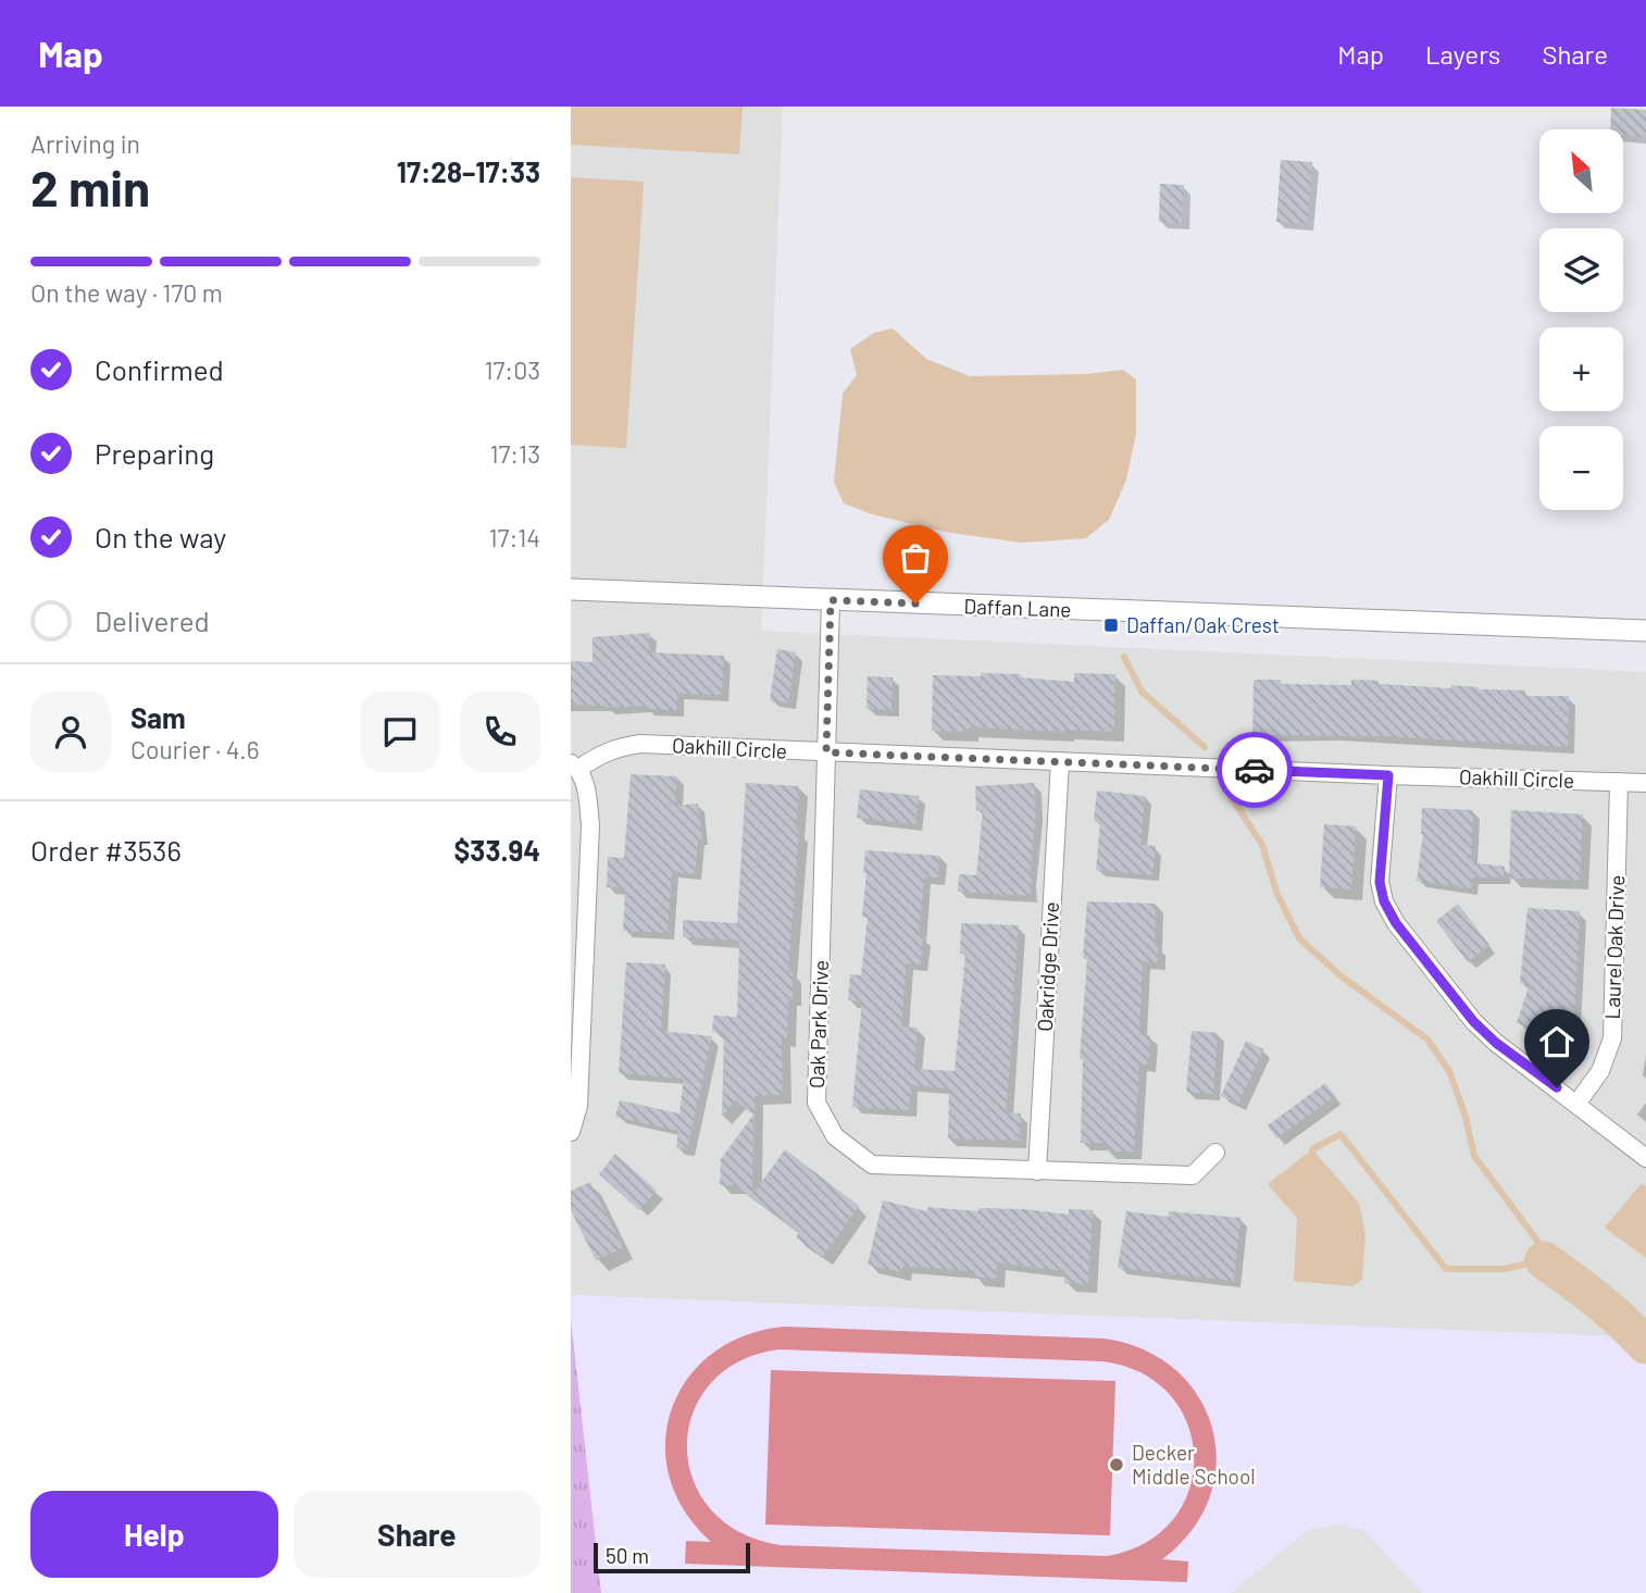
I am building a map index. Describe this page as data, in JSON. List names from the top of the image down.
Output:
{
  "streets": {
    "street": [
      "Daffan Lane",
      "Oakhill Circle",
      "Laurel Oak Drive",
      "Oakridge Drive",
      "Oak Park Drive"
    ]
  },
  "crossings": [
    ["Daffan Lane", "Oak Park Drive"],
    ["Oakhill Circle", "Laurel Oak Drive"],
    ["Oakhill Circle", "Oakridge Drive"],
    ["Oakhill Circle", "Oak Park Drive"],
    ["Oakridge Drive", "Oak Park Drive"]
  ],
  "places": {
    "transit": ["Daffan/Oak Crest"],
    "other": ["Decker Middle School"]
  },
  "scale_bar": "50 m",
  "north": "top left",
  "page": {
    "header": "Map",
    "nav": ["Map", "Layers", "Share"],
    "heading": ["2 min", "Arriving in", "17:28–17:33"],
    "panel": [
      "Sam",
      "Courier · 4.6",
      "Order #3536",
      "$33.94"
    ],
    "map_buttons": ["+", "−"],
    "bar": "On the way · 170 m",
    "list": [
      ["Confirmed", "17:03"],
      ["Preparing", "17:13"],
      ["On the way", "17:14"],
      "Delivered"
    ],
    "buttons": ["Help", "Share"],
    "scale": "50 m"
  }
}
